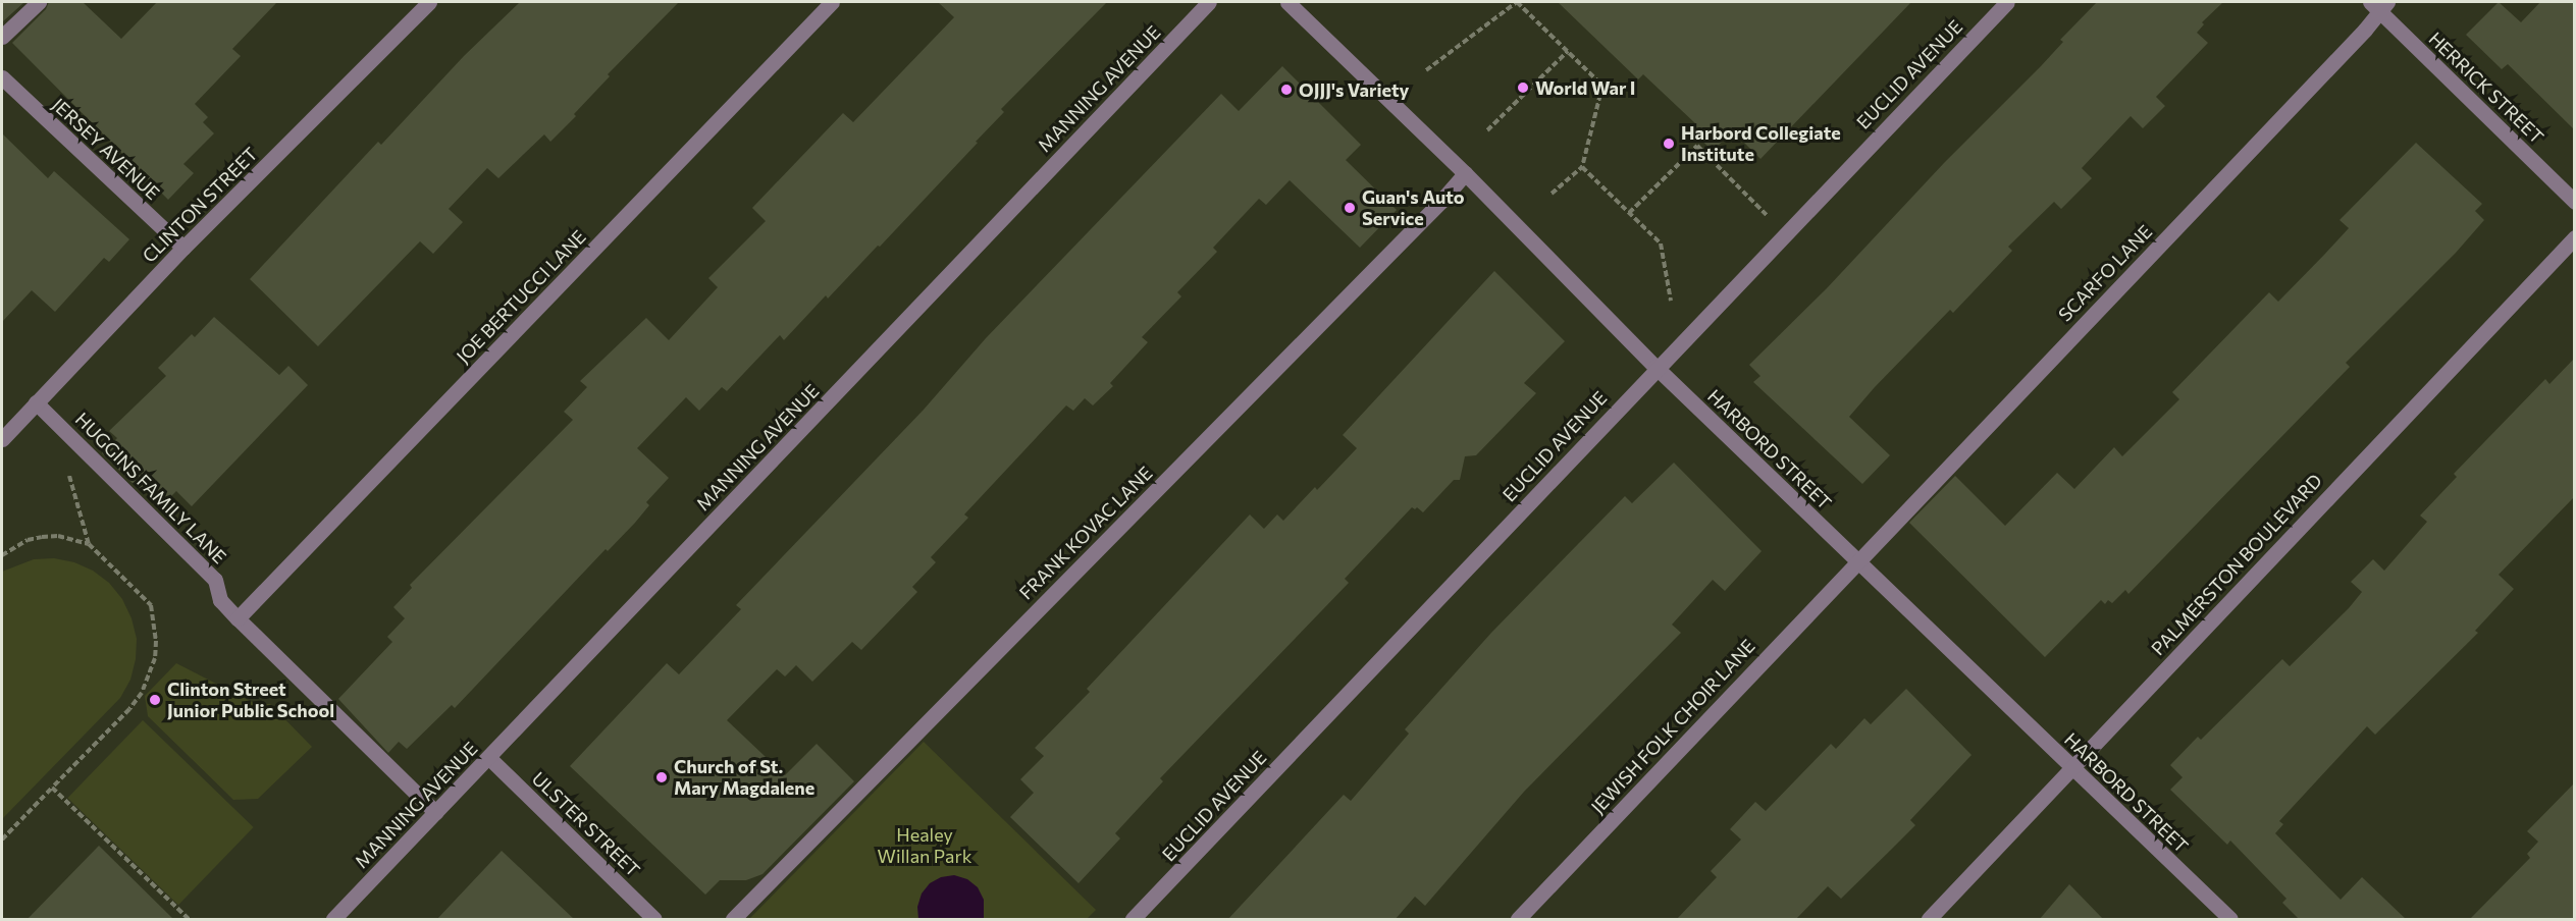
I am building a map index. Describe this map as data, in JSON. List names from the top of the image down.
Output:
{
  "streets": {
    "street": [
      "EUCLID AVENUE",
      "HERRICK STREET",
      "MANNING AVENUE",
      "JERSEY AVENUE",
      "CLINTON STREET",
      "SCARFO LANE",
      "JOE BERTUCCI LANE",
      "HARBORD STREET",
      "HUGGINS FAMILY LANE",
      "FRANK KOVAC LANE",
      "PALMERSTON BOULEVARD",
      "JEWISH FOLK CHOIR LANE",
      "ULSTER STREET"
    ]
  },
  "crossings": [
    ["EUCLID AVENUE", "HARBORD STREET"],
    ["HERRICK STREET", "SCARFO LANE"],
    ["MANNING AVENUE", "HUGGINS FAMILY LANE"],
    ["MANNING AVENUE", "ULSTER STREET"],
    ["JERSEY AVENUE", "CLINTON STREET"],
    ["CLINTON STREET", "HUGGINS FAMILY LANE"],
    ["SCARFO LANE", "HARBORD STREET"],
    ["SCARFO LANE", "JEWISH FOLK CHOIR LANE"],
    ["JOE BERTUCCI LANE", "HUGGINS FAMILY LANE"],
    ["HARBORD STREET", "FRANK KOVAC LANE"],
    ["HARBORD STREET", "PALMERSTON BOULEVARD"],
    ["HARBORD STREET", "JEWISH FOLK CHOIR LANE"]
  ],
  "parks": ["Healey Willan Park"],
  "places": [
    "World War I",
    "OJJJ's Variety",
    "Harbord Collegiate Institute",
    "Guan's Auto Service",
    "Clinton Street Junior Public School",
    "Church of St. Mary Magdalene"
  ]
}
